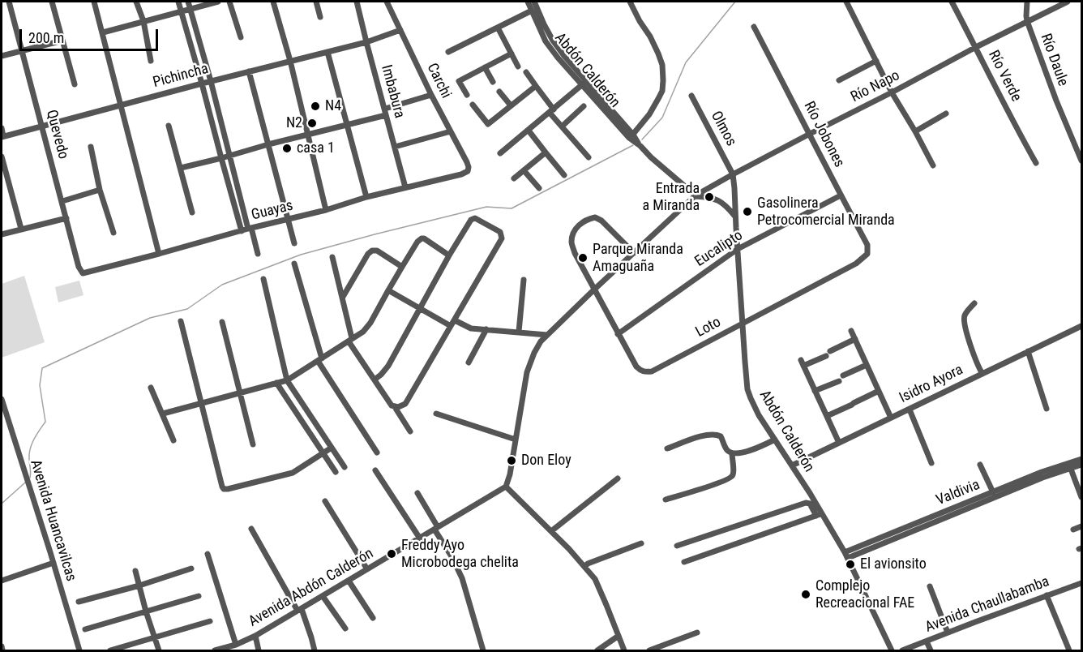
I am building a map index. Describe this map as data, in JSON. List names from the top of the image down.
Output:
{
  "streets": {
    "street": [
      "Río Daule",
      "Abdón Calderón",
      "Pichincha",
      "Río Verde",
      "Carchi",
      "Río Napo",
      "Imbabura",
      "Olmos",
      "Quevedo",
      "Río Jobones",
      "Guayas",
      "Eucalipto",
      "Loto",
      "Isidro Ayora",
      "Valdivia",
      "Avenida Huancavilcas",
      "Avenida Abdón Calderón",
      "Avenida Chaullabamba"
    ]
  },
  "crossings": [
    ["Río Daule", "Río Napo"],
    ["Abdón Calderón", "Río Napo"],
    ["Abdón Calderón", "Olmos"],
    ["Abdón Calderón", "Eucalipto"],
    ["Abdón Calderón", "Loto"],
    ["Abdón Calderón", "Isidro Ayora"],
    ["Abdón Calderón", "Valdivia"],
    ["Pichincha", "Carchi"],
    ["Pichincha", "Imbabura"],
    ["Pichincha", "Quevedo"],
    ["Río Verde", "Río Napo"],
    ["Carchi", "Guayas"],
    ["Río Napo", "Olmos"],
    ["Río Napo", "Río Jobones"],
    ["Imbabura", "Guayas"],
    ["Quevedo", "Guayas"],
    ["Río Jobones", "Eucalipto"],
    ["Río Jobones", "Loto"],
    ["Eucalipto", "Loto"]
  ],
  "places": [
    "N4",
    "N2",
    "casa 1",
    "Entrada a Miranda",
    "Gasolinera Petrocomercial Miranda",
    "Parque Miranda Amaguaña",
    "Don Eloy",
    "Freddy Ayo Microbodega chelita",
    "El avionsito",
    "Complejo Recreacional FAE"
  ],
  "scale_bar": "200 m"
}
